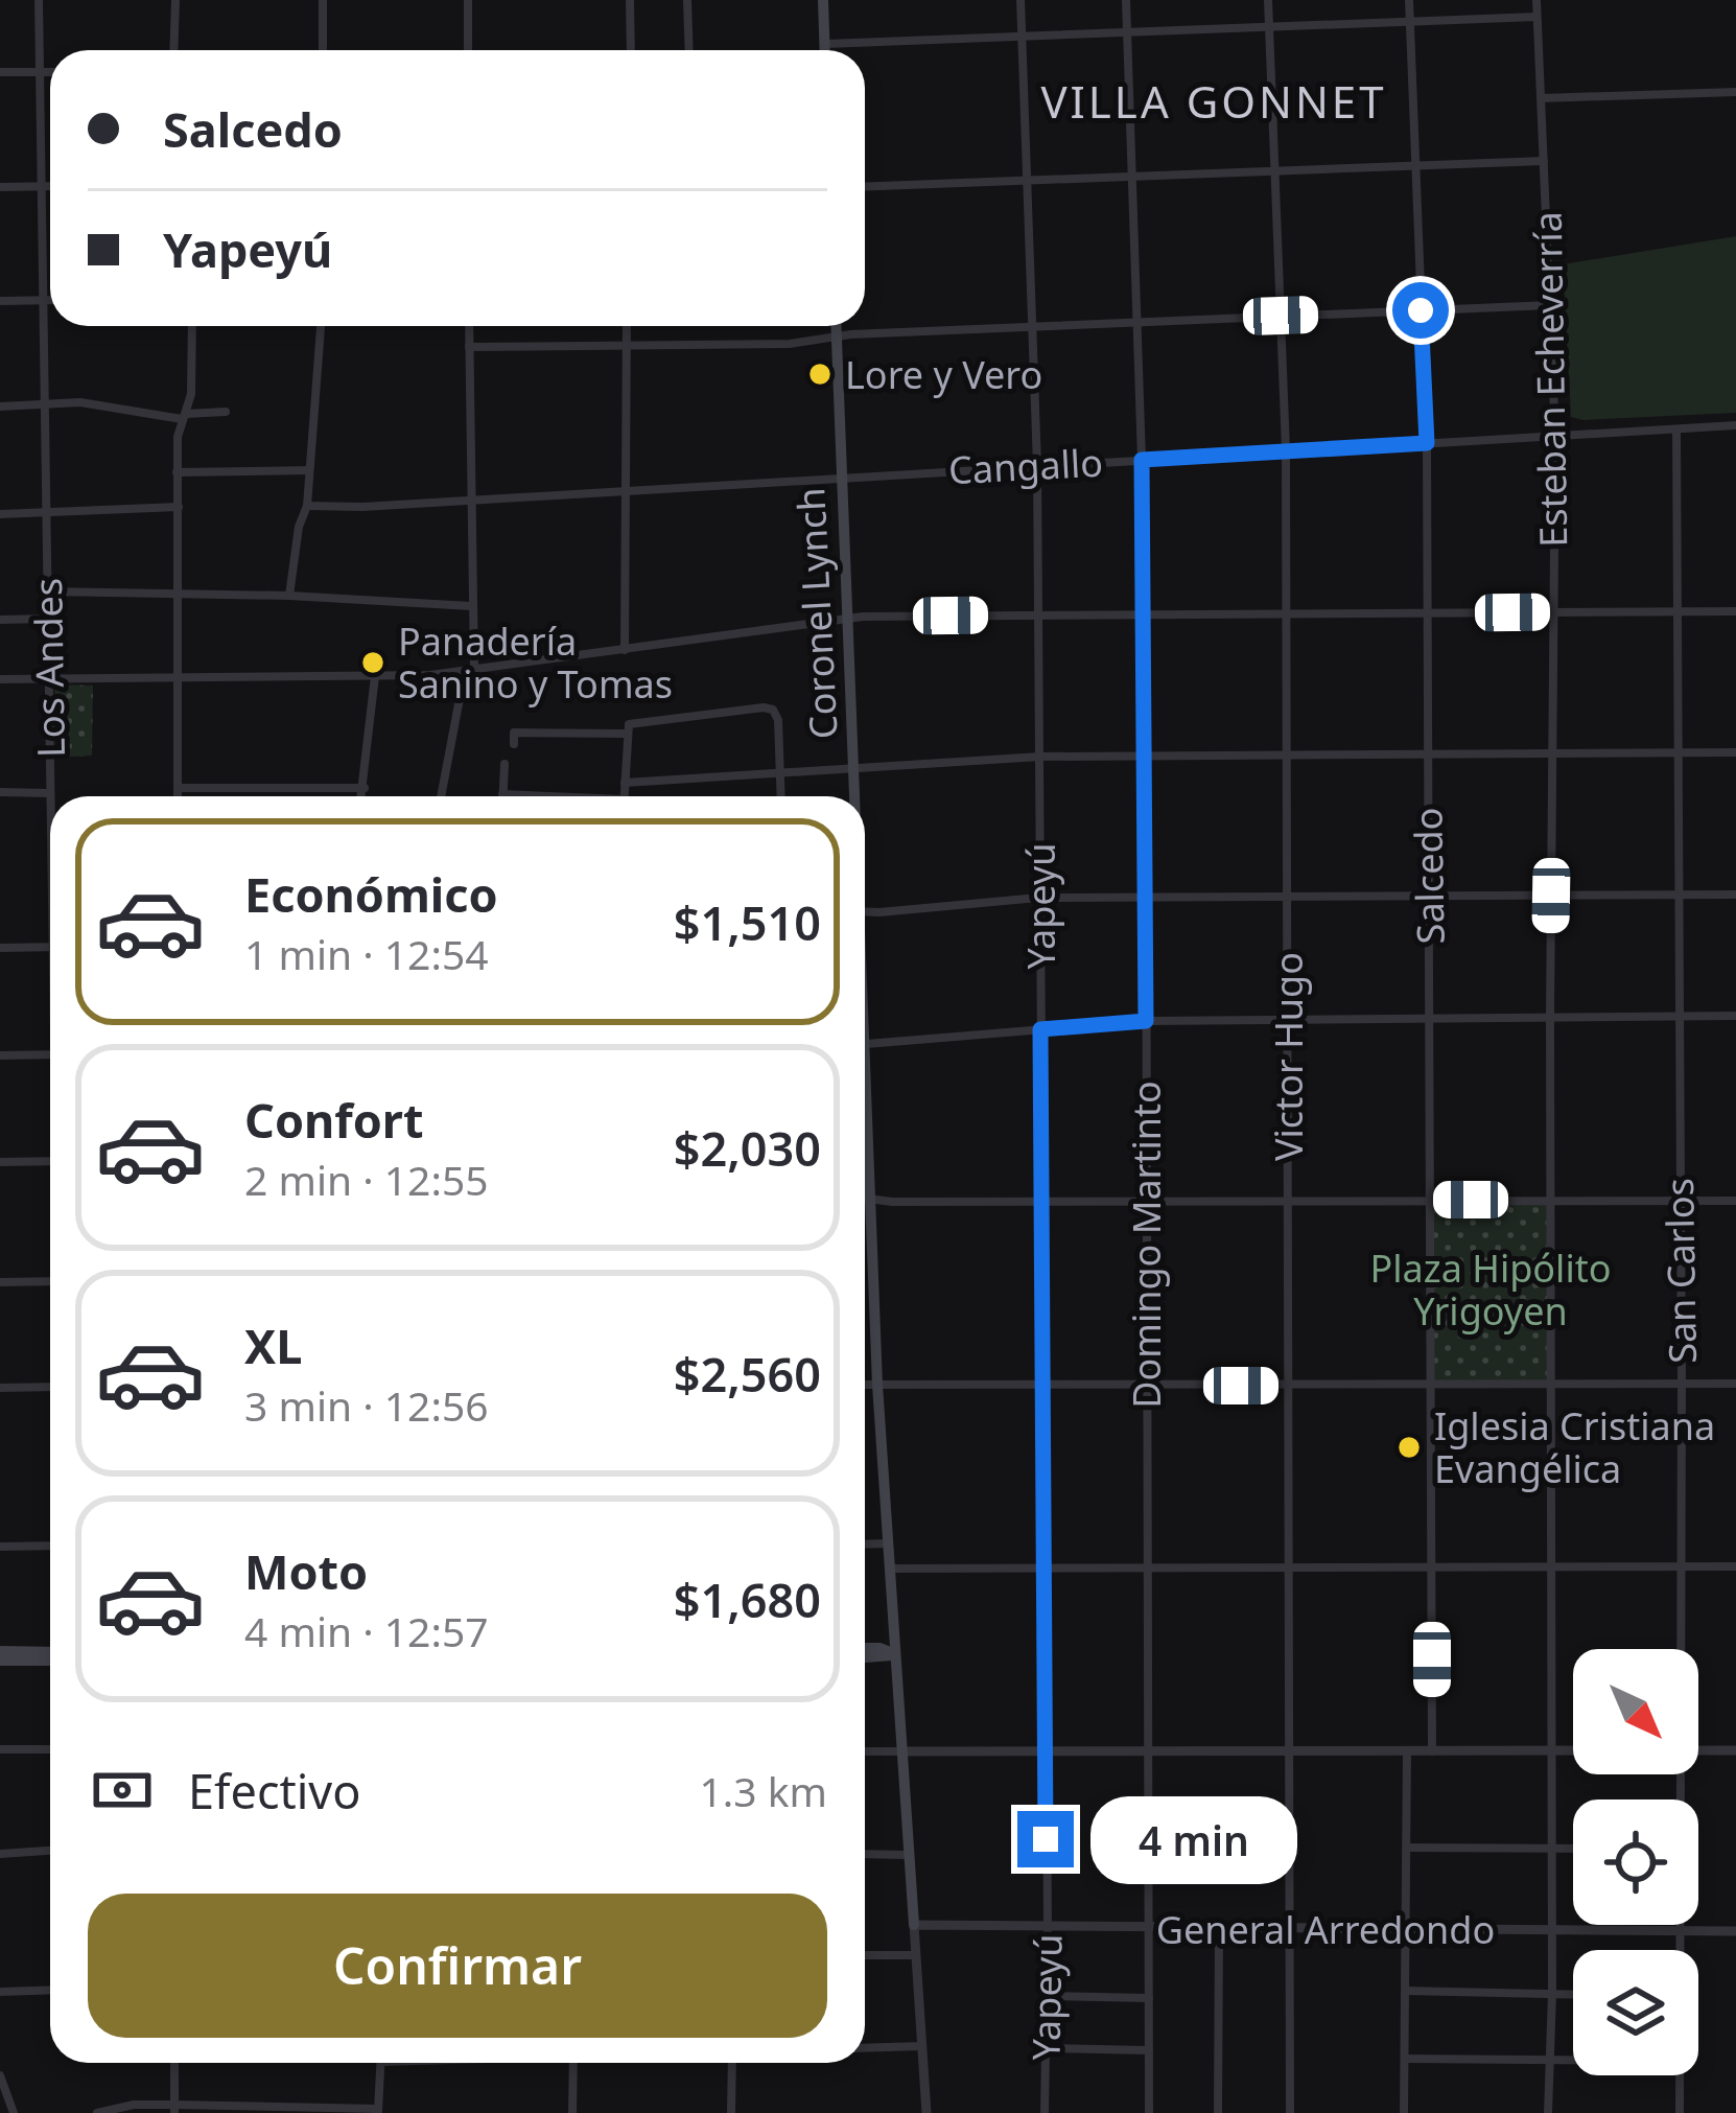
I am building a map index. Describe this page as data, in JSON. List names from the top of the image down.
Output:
{
  "streets": {
    "main road": ["Coronel Lynch"],
    "street": [
      "Esteban Echeverría",
      "Cangallo",
      "Los Andes",
      "Salcedo",
      "Yapeyú",
      "Victor Hugo",
      "Domingo Martinto",
      "San Carlos",
      "General Arredondo"
    ]
  },
  "crossings": [
    ["Esteban Echeverría", "Cangallo"],
    ["Esteban Echeverría", "General Arredondo"],
    ["Cangallo", "Coronel Lynch"],
    ["Cangallo", "Salcedo"],
    ["Cangallo", "Yapeyú"],
    ["Cangallo", "Victor Hugo"],
    ["Cangallo", "Domingo Martinto"],
    ["Cangallo", "San Carlos"],
    ["Coronel Lynch", "General Arredondo"],
    ["Yapeyú", "General Arredondo"],
    ["Victor Hugo", "General Arredondo"],
    ["Domingo Martinto", "General Arredondo"],
    ["San Carlos", "General Arredondo"]
  ],
  "districts": ["VILLA GONNET"],
  "parks": ["Plaza Hipólito Yrigoyen"],
  "places": ["Lore y Vero", "Panadería Sanino y Tomas", "Iglesia Cristiana Evangélica"],
  "north": "bottom right",
  "page": {
    "banner": ["Salcedo", "Yapeyú"],
    "list": [
      {
        "name": "Económico",
        "note": "1 min · 12:54",
        "value": "$1,510"
      },
      {
        "name": "Confort",
        "note": "2 min · 12:55",
        "value": "$2,030"
      },
      {
        "name": "XL",
        "note": "3 min · 12:56",
        "value": "$2,560"
      },
      {
        "name": "Moto",
        "note": "4 min · 12:57",
        "value": "$1,680"
      }
    ],
    "pay": ["Efectivo", "1.3 km"],
    "bubble": "4 min",
    "buttons": "Confirmar"
  }
}
